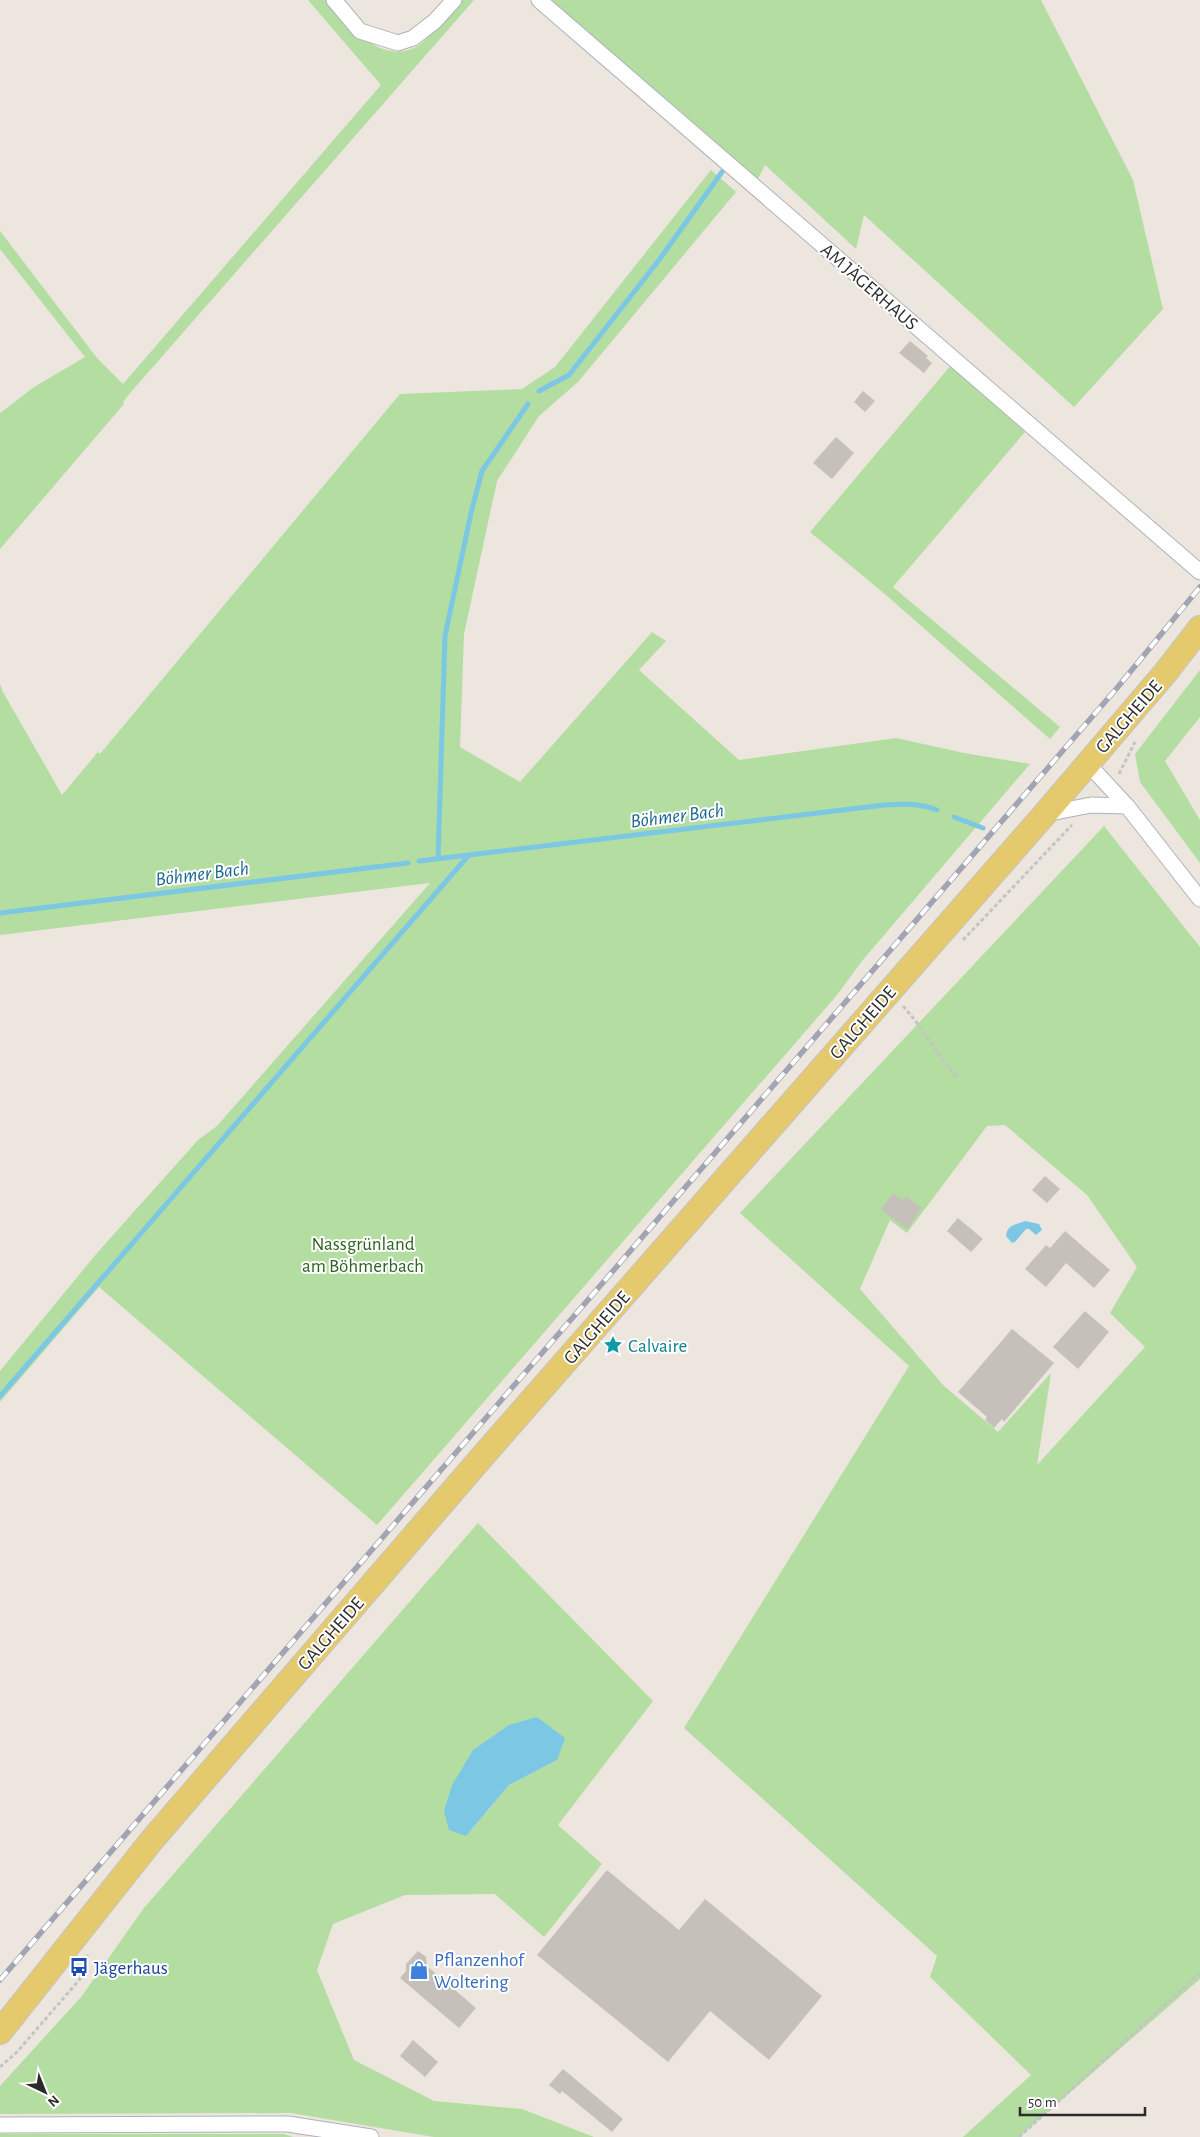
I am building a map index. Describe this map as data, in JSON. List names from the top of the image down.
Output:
{
  "streets": {
    "main road": ["GALGHEIDE"],
    "street": ["AM JÄGERHAUS"]
  },
  "water": ["Böhmer Bach"],
  "parks": ["Nassgrünland am Böhmerbach"],
  "places": {
    "place": ["Calvaire"],
    "bus stop": ["Jägerhaus"],
    "shop": ["Pflanzenhof Woltering"]
  },
  "scale_bar": "50 m",
  "north": "bottom right"
}
